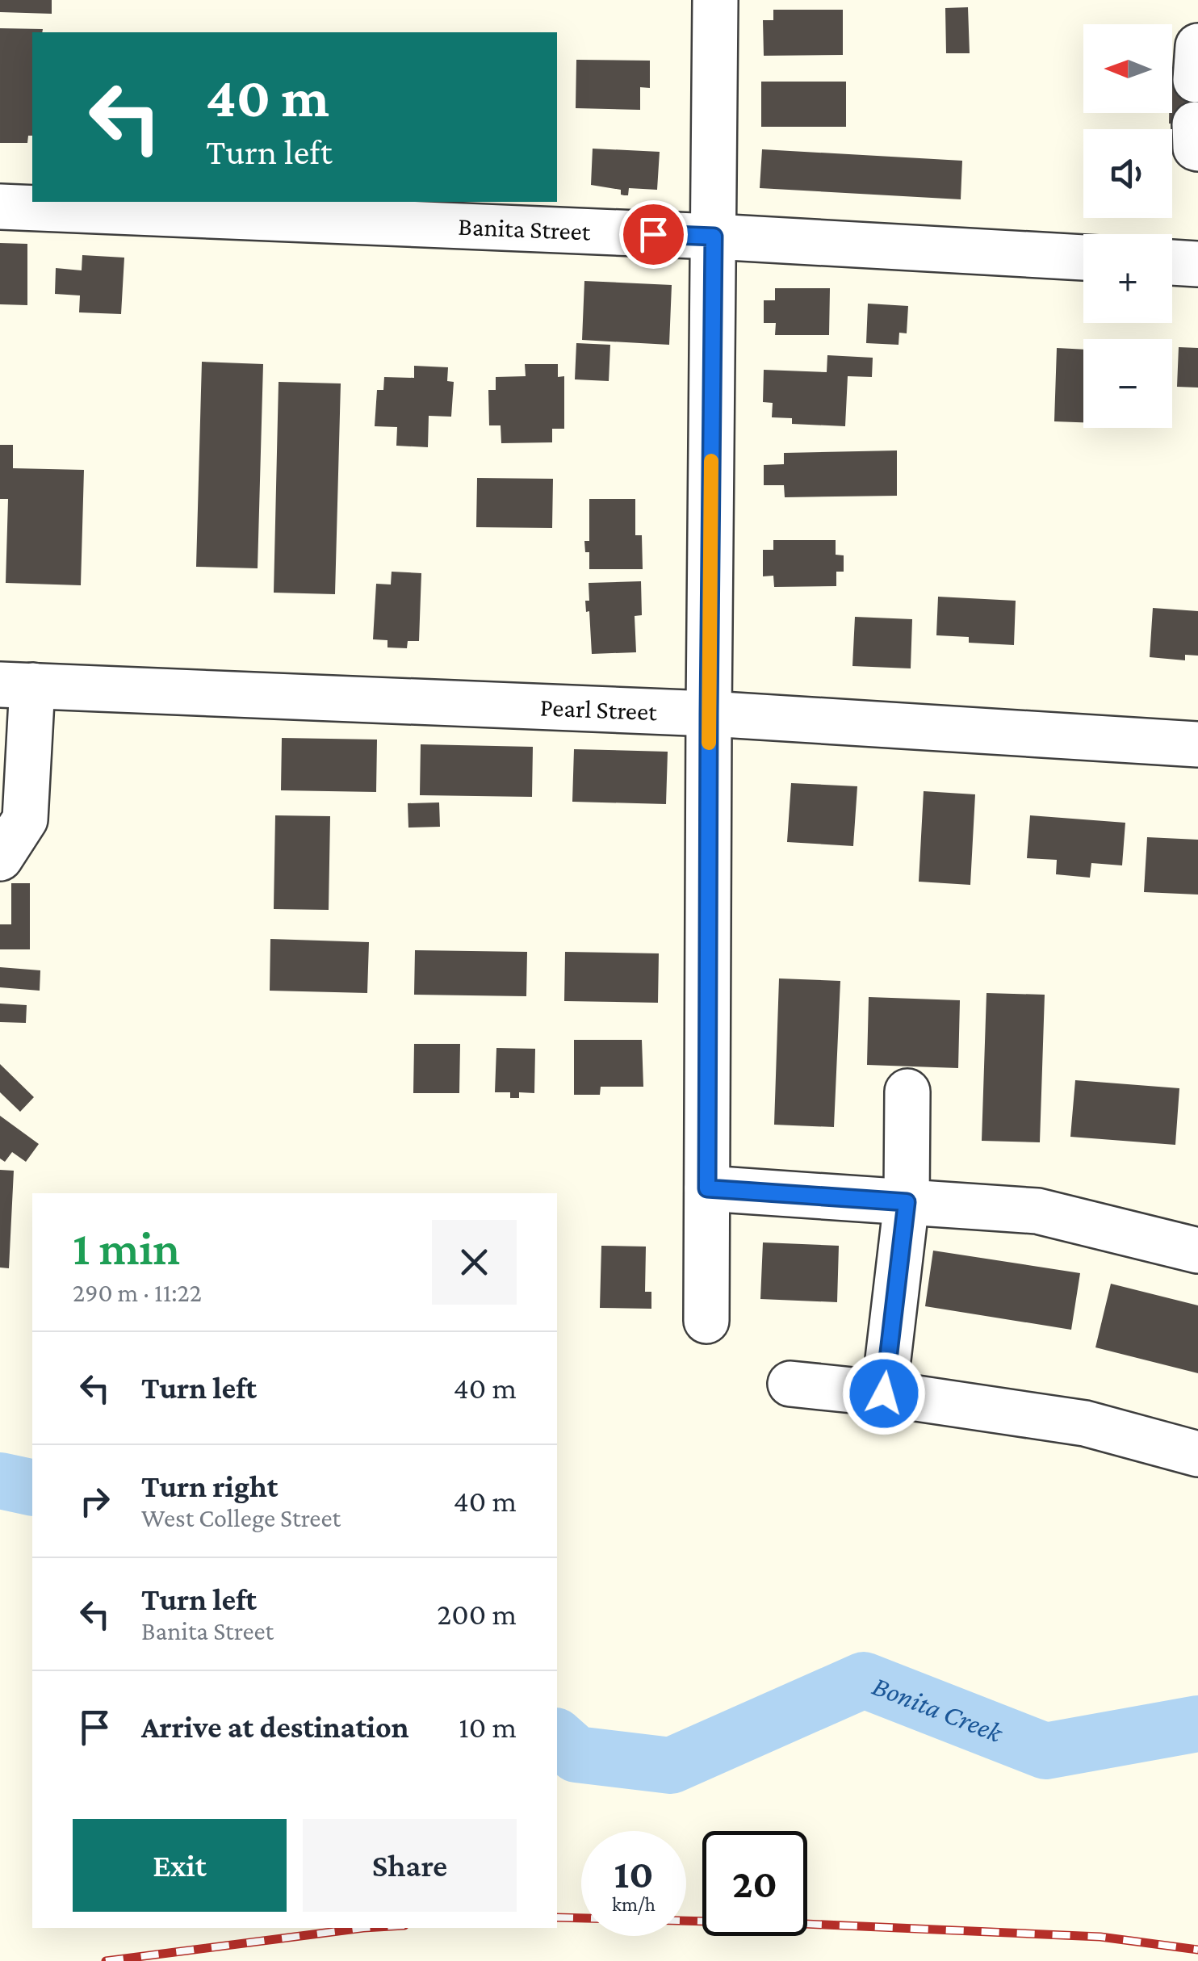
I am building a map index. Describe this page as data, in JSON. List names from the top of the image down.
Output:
{
  "streets": {
    "street": ["Banita Street", "Pearl Street"]
  },
  "water": ["Bonita Creek"],
  "north": "left",
  "page": {
    "map_buttons": ["+", "−"],
    "turn": ["40 m", "Turn left"],
    "heading": ["1 min", "290 m · 11:22"],
    "list": [
      {
        "name": "Turn left",
        "value": "40 m"
      },
      {
        "name": "Turn right",
        "note": "West College Street",
        "value": "40 m"
      },
      {
        "name": "Turn left",
        "note": "Banita Street",
        "value": "200 m"
      },
      {
        "name": "Arrive at destination",
        "value": "10 m"
      }
    ],
    "buttons": ["Exit", "Share"],
    "speed": "10 km/h",
    "limit": "20"
  }
}
